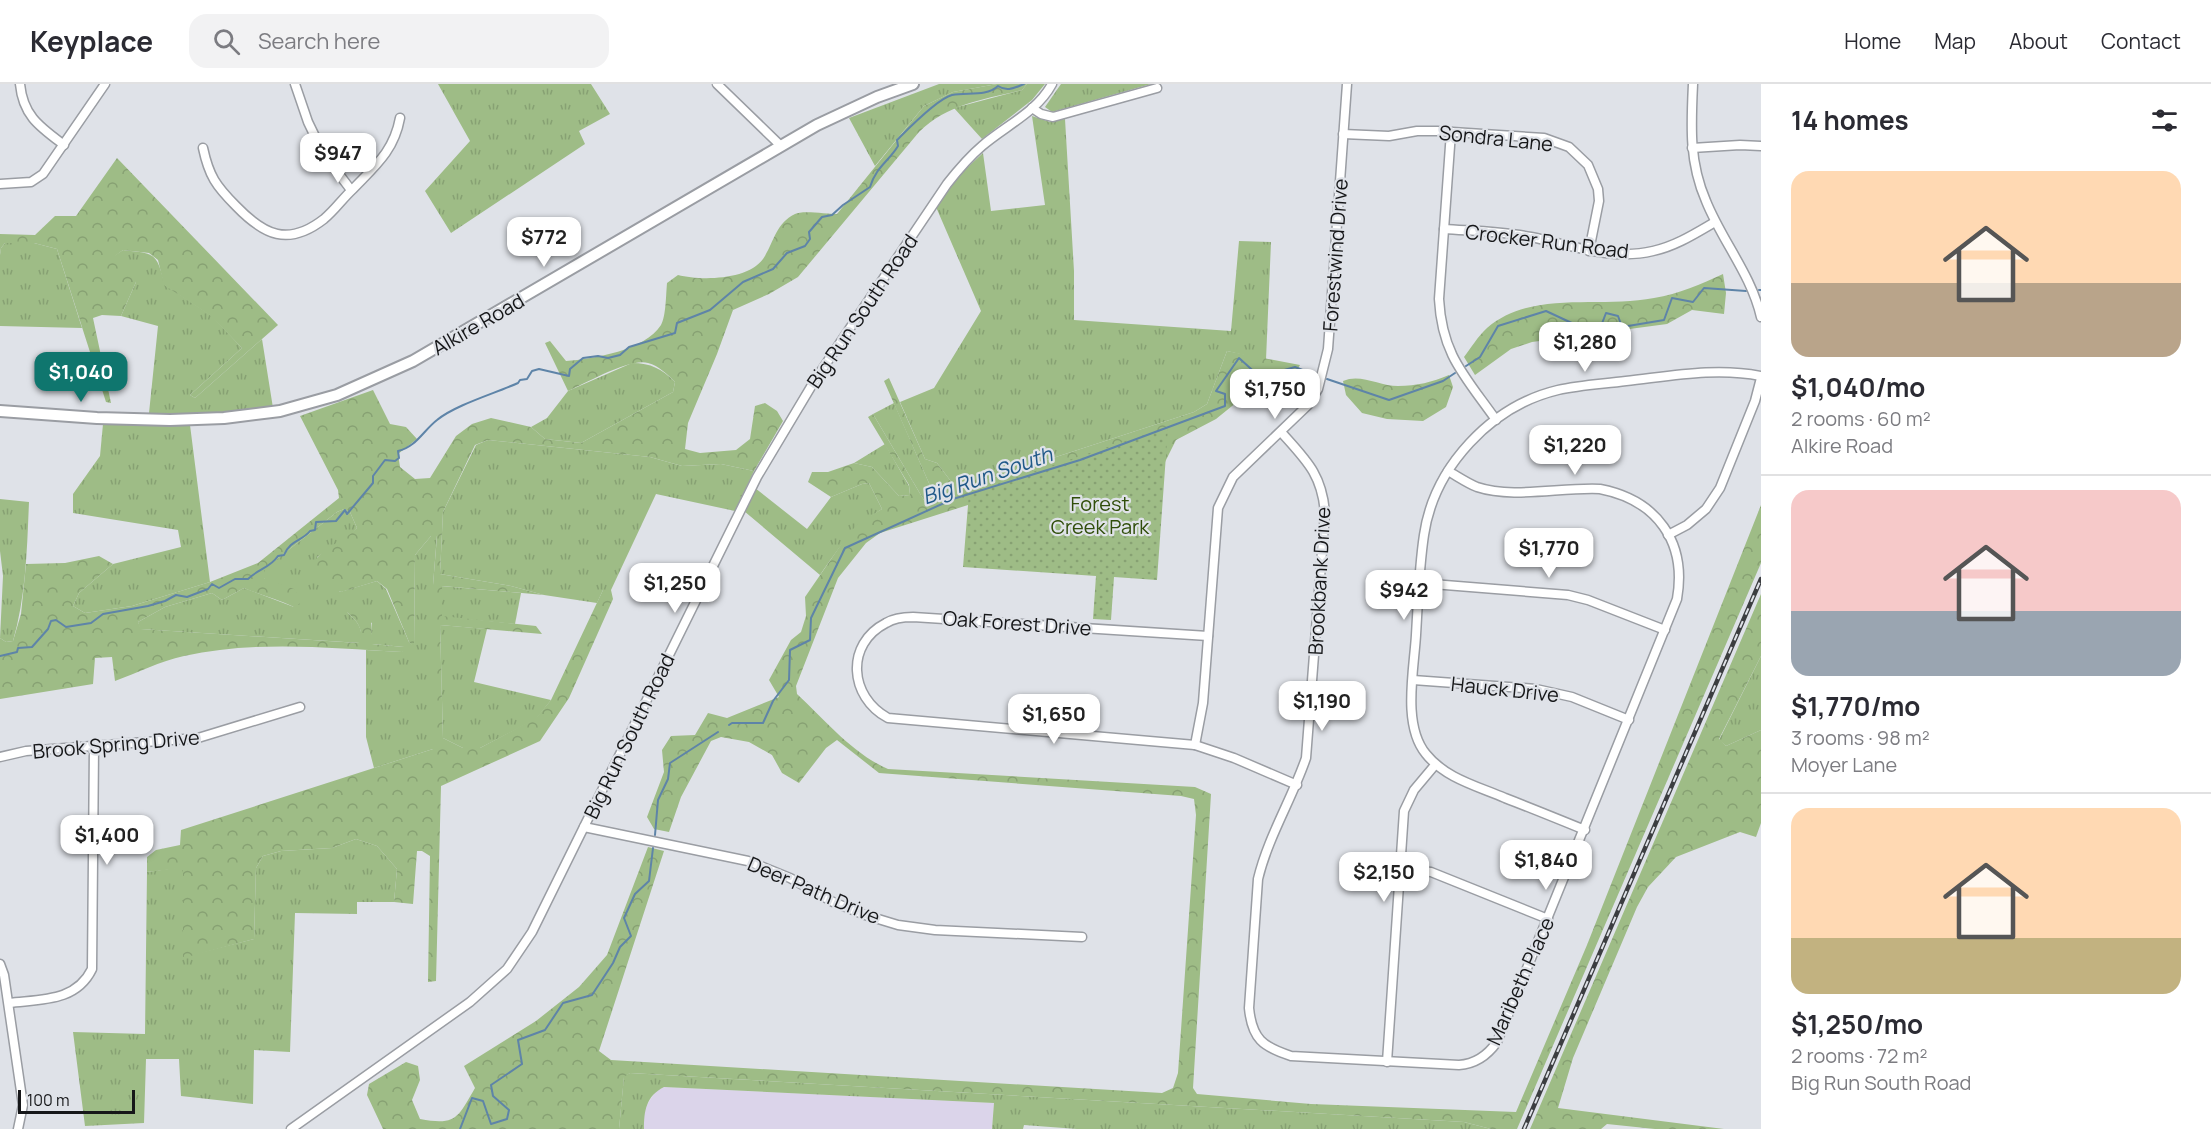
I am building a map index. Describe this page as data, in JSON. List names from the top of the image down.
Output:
{
  "streets": {
    "main road": ["Alkire Road"],
    "street": [
      "Sondra Lane",
      "Crocker Run Road",
      "Forestwind Drive",
      "Big Run South Road",
      "Brookbank Drive",
      "Oak Forest Drive",
      "Hauck Drive",
      "Brook Spring Drive",
      "Deer Path Drive",
      "Maribeth Place"
    ]
  },
  "crossings": [
    ["Sondra Lane", "Crocker Run Road"],
    ["Sondra Lane", "Forestwind Drive"],
    ["Forestwind Drive", "Brookbank Drive"],
    ["Forestwind Drive", "Oak Forest Drive"],
    ["Big Run South Road", "Deer Path Drive"],
    ["Brookbank Drive", "Maribeth Place"],
    ["Hauck Drive", "Maribeth Place"]
  ],
  "water": ["Big Run South"],
  "parks": ["Forest Creek Park"],
  "scale_bar": "100 m",
  "page": {
    "header": "Keyplace",
    "search": "Search here",
    "nav": [
      "Home",
      "Map",
      "About",
      "Contact"
    ],
    "heading": "14 homes",
    "price": [
      "$947",
      "$772",
      "$1,280",
      "$1,040",
      "$1,750",
      "$1,220",
      "$1,770",
      "$1,250",
      "$942",
      "$1,190",
      "$1,650",
      "$1,400",
      "$1,840",
      "$2,150"
    ],
    "list": [
      {
        "name": "$1,040/mo",
        "note": "2 rooms · 60 m² · Alkire Road"
      },
      {
        "name": "$1,770/mo",
        "note": "3 rooms · 98 m² · Moyer Lane"
      },
      {
        "name": "$1,250/mo",
        "note": "2 rooms · 72 m² · Big Run South Road"
      }
    ],
    "scale": "100 m"
  }
}
